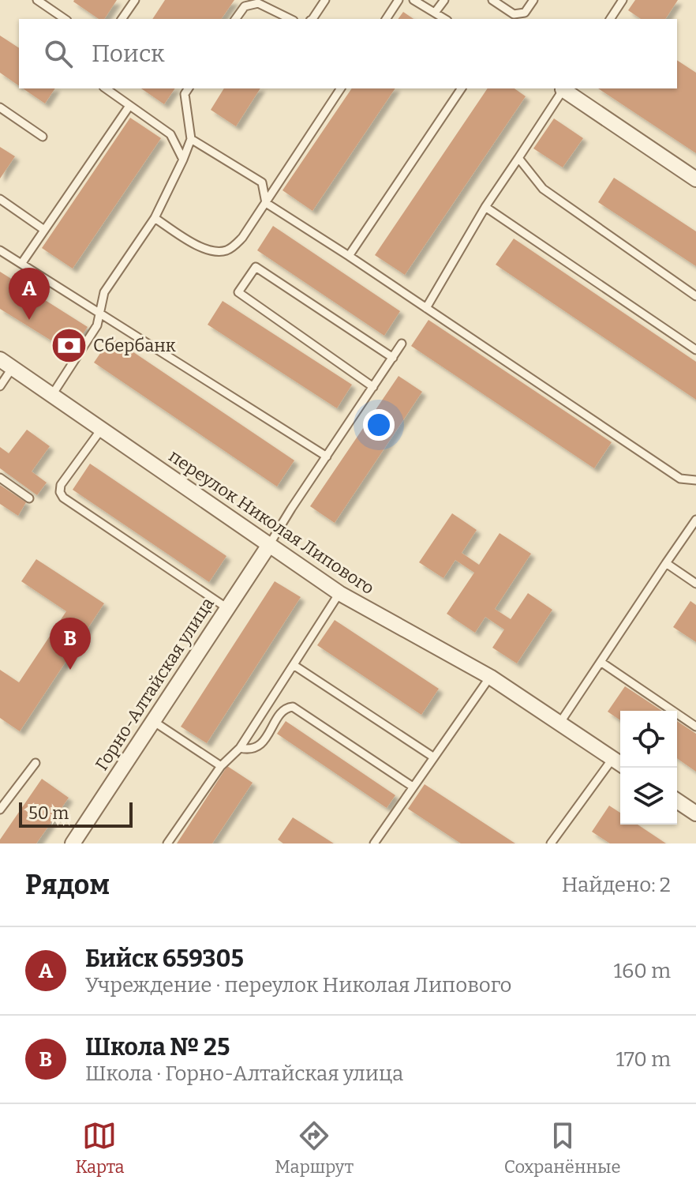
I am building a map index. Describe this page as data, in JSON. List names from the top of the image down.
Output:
{
  "streets": {
    "street": ["переулок Николая Липового", "Горно-Алтайская улица"]
  },
  "crossings": [
    ["переулок Николая Липового", "Горно-Алтайская улица"]
  ],
  "places": {
    "bank": ["Сбербанк"]
  },
  "scale_bar": "50 m",
  "page": {
    "search": "Поиск",
    "pins": ["A", "B"],
    "scale": "50 m",
    "heading": ["Рядом", "Найдено: 2"],
    "list": [
      {
        "mark": "A",
        "name": "Бийск 659305",
        "note": "Учреждение · переулок Николая Липового",
        "value": "160 m"
      },
      {
        "mark": "B",
        "name": "Школа № 25",
        "note": "Школа · Горно-Алтайская улица",
        "value": "170 m"
      }
    ],
    "nav": ["Карта", "Маршрут", "Сохранённые"]
  }
}
